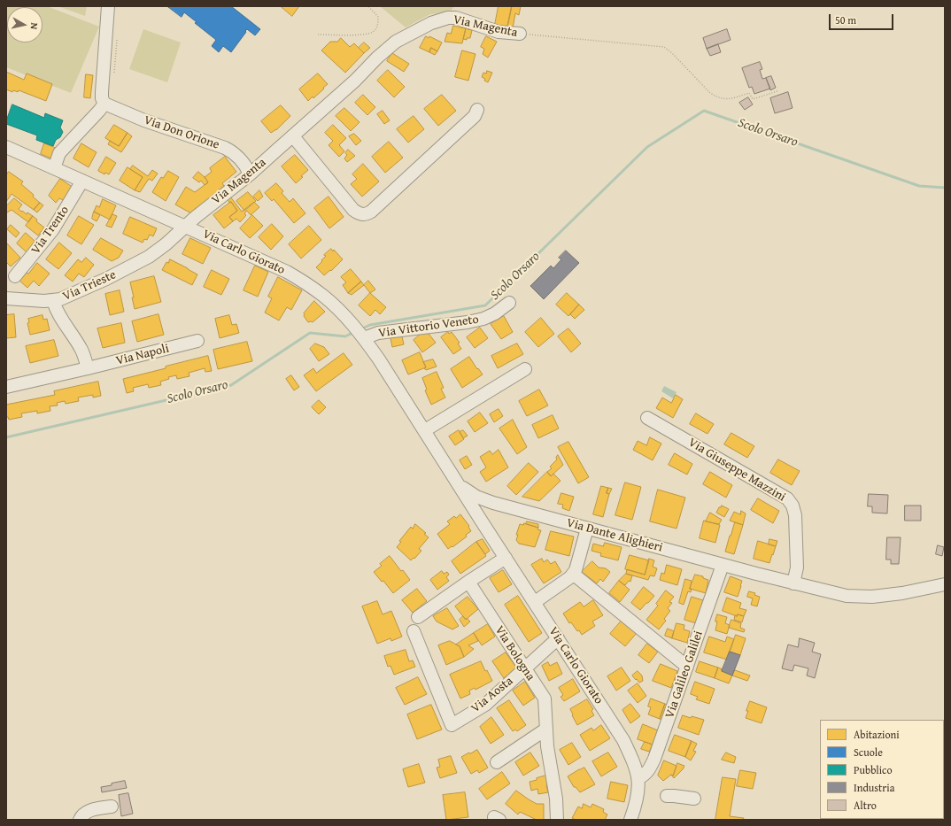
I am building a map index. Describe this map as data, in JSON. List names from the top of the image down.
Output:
{
  "streets": {
    "street": [
      "Via Magenta",
      "Via Don Orione",
      "Via Trento",
      "Via Carlo Giorato",
      "Via Trieste",
      "Via Vittorio Veneto",
      "Via Napoli",
      "Via Giuseppe Mazzini",
      "Via Dante Alighieri",
      "Via Bologna",
      "Via Galileo Galilei",
      "Via Aosta"
    ]
  },
  "crossings": [
    ["Via Magenta", "Via Don Orione"],
    ["Via Magenta", "Via Carlo Giorato"],
    ["Via Magenta", "Via Trieste"],
    ["Via Trento", "Via Carlo Giorato"],
    ["Via Carlo Giorato", "Via Trieste"],
    ["Via Carlo Giorato", "Via Vittorio Veneto"],
    ["Via Carlo Giorato", "Via Dante Alighieri"],
    ["Via Carlo Giorato", "Via Galileo Galilei"],
    ["Via Carlo Giorato", "Via Aosta"],
    ["Via Giuseppe Mazzini", "Via Dante Alighieri"],
    ["Via Dante Alighieri", "Via Galileo Galilei"],
    ["Via Bologna", "Via Aosta"]
  ],
  "water": ["Scolo Orsaro"],
  "legend": [
    "Abitazioni",
    "Scuole",
    "Pubblico",
    "Industria",
    "Altro"
  ],
  "scale_bar": "50 m",
  "north": "right"
}
